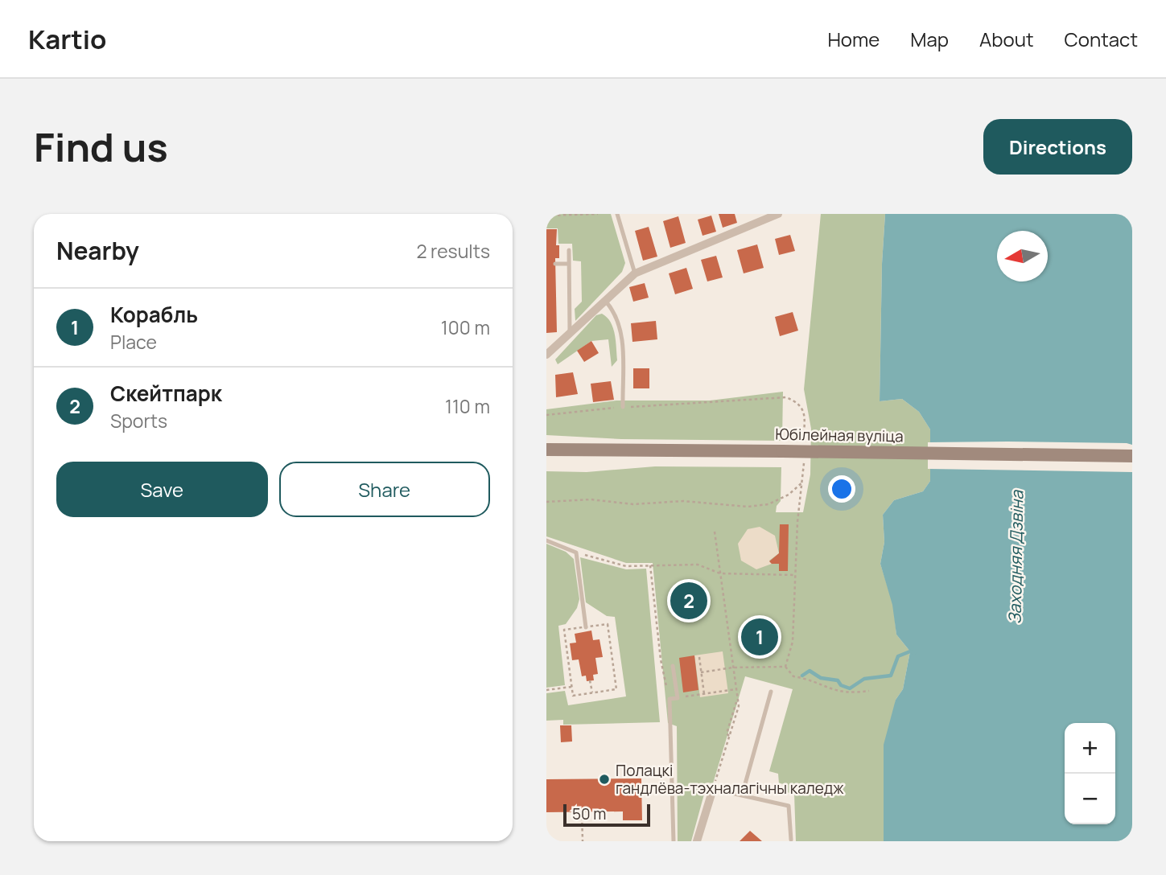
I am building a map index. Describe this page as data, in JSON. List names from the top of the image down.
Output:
{
  "streets": {
    "main road": ["Юбілейная вуліца"]
  },
  "water": ["Заходняя Дзвіна"],
  "places": ["Полацкі гандлёва-тэхналагічны каледж"],
  "scale_bar": "50 m",
  "north": "left",
  "page": {
    "header": "Kartio",
    "nav": [
      "Home",
      "Map",
      "About",
      "Contact"
    ],
    "buttons": [
      "Directions",
      ["Save", "Share"]
    ],
    "title": "Find us",
    "heading": ["Nearby", "2 results"],
    "list": [
      {
        "mark": "1",
        "name": "Корабль",
        "note": "Place",
        "value": "100 m"
      },
      {
        "mark": "2",
        "name": "Скейтпарк",
        "note": "Sports",
        "value": "110 m"
      }
    ],
    "pins": ["2", "1"],
    "map_buttons": ["+", "−"],
    "scale": "50 m"
  }
}
